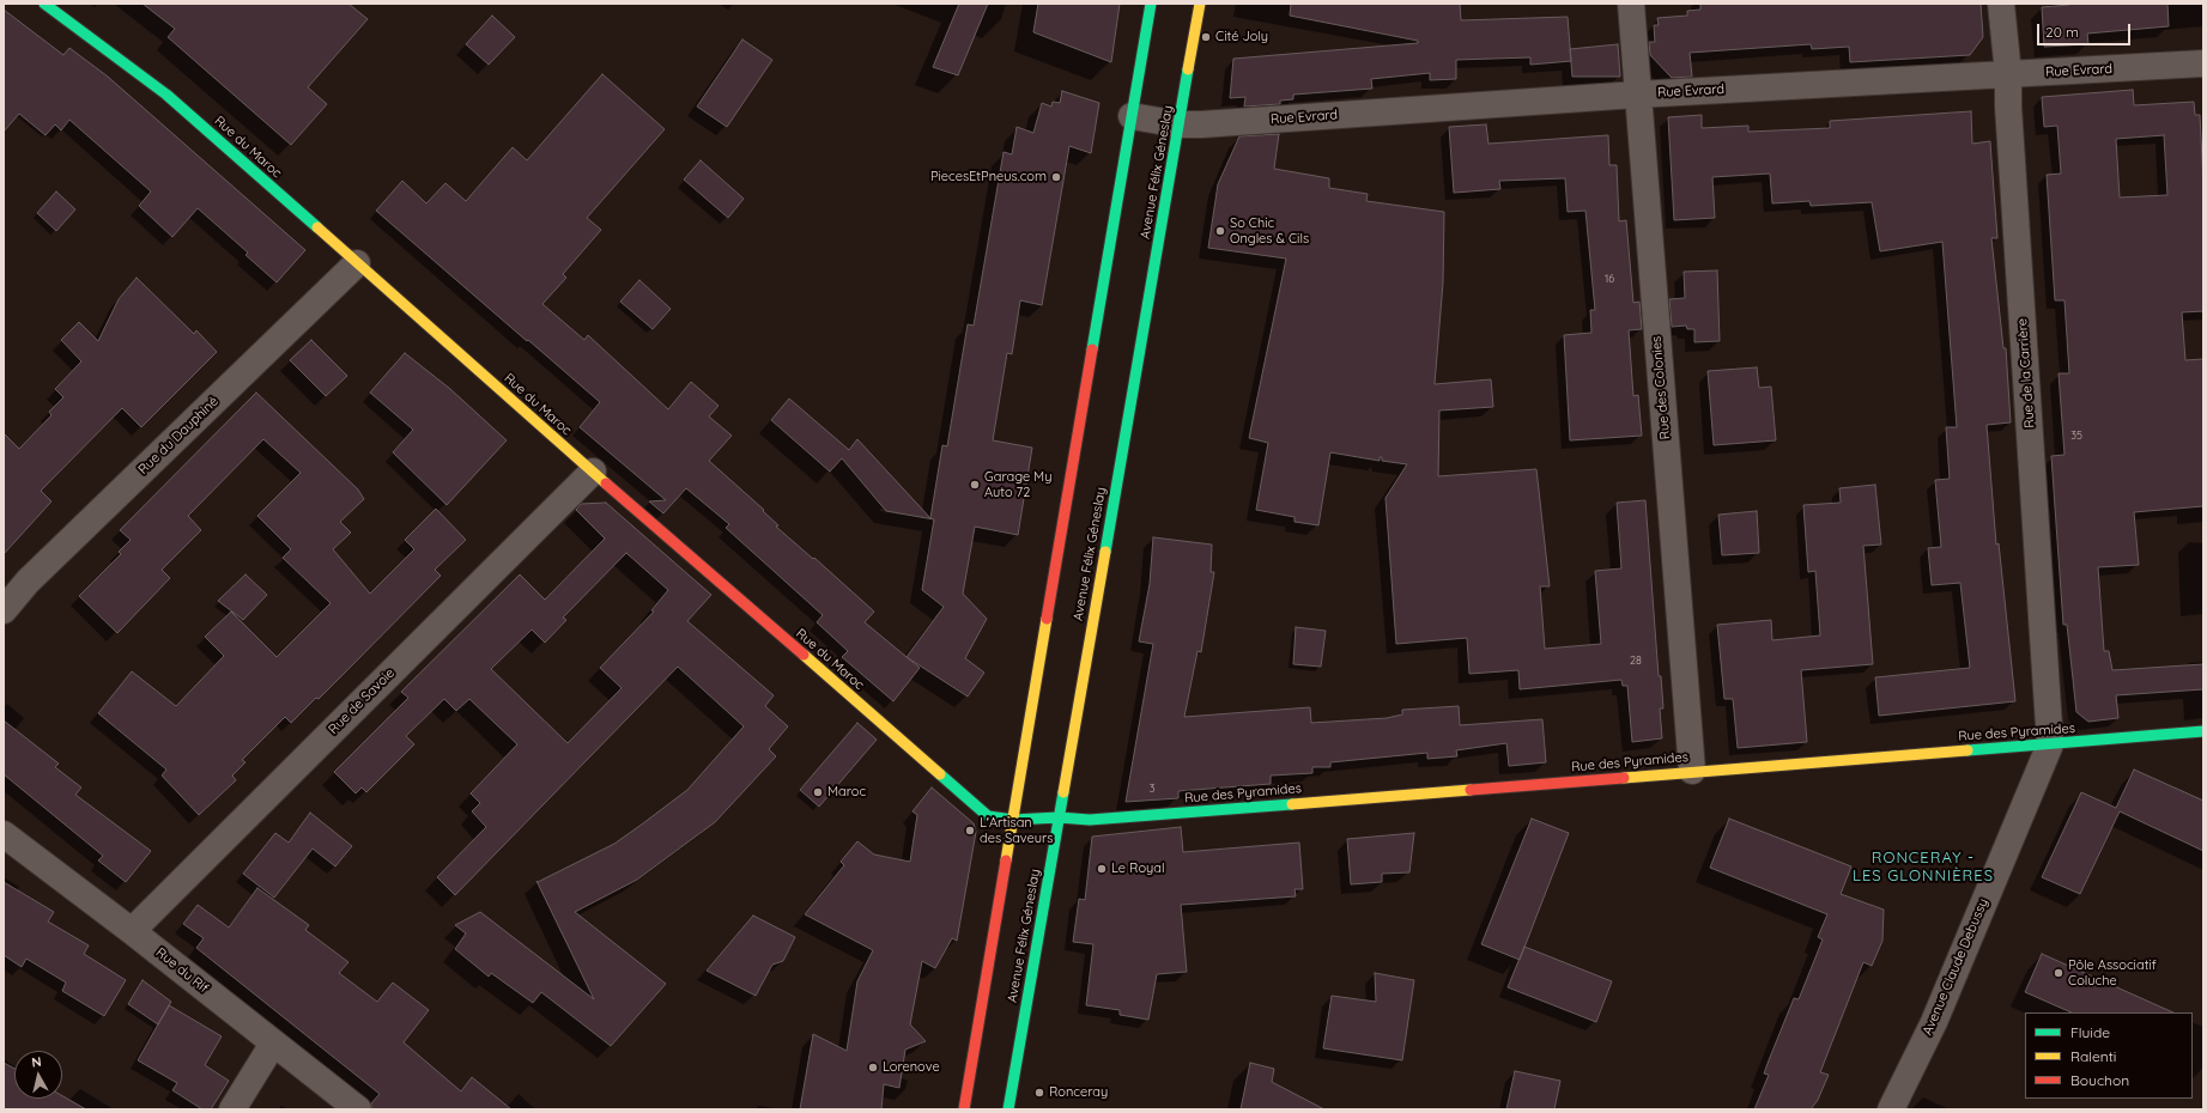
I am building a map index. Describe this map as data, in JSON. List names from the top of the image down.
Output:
{
  "streets": {
    "street": [
      "Rue Evrard",
      "Rue du Maroc",
      "Avenue Félix Géneslay",
      "Rue de la Carrière",
      "Rue des Colonies",
      "Rue du Dauphiné",
      "Rue de Savoie",
      "Rue des Pyramides",
      "Avenue Claude Debussy",
      "Rue du Rif"
    ]
  },
  "crossings": [
    ["Rue Evrard", "Avenue Félix Géneslay"],
    ["Rue Evrard", "Rue de la Carrière"],
    ["Rue Evrard", "Rue des Colonies"],
    ["Rue du Maroc", "Avenue Félix Géneslay"],
    ["Rue du Maroc", "Rue du Dauphiné"],
    ["Rue du Maroc", "Rue de Savoie"],
    ["Rue du Maroc", "Rue des Pyramides"],
    ["Avenue Félix Géneslay", "Rue des Pyramides"],
    ["Rue de la Carrière", "Rue des Pyramides"],
    ["Rue de la Carrière", "Avenue Claude Debussy"],
    ["Rue des Colonies", "Rue des Pyramides"],
    ["Rue de Savoie", "Rue du Rif"],
    ["Rue des Pyramides", "Avenue Claude Debussy"]
  ],
  "districts": ["RONCERAY - LES GLONNIÈRES"],
  "places": [
    "Cité Joly",
    "PiecesEtPneus.com",
    "So Chic Ongles & Cils",
    "Garage My Auto 72",
    "Maroc",
    "L'Artisan des Saveurs",
    "Le Royal",
    "Pôle Associatif Coluche",
    "Lorenove",
    "Ronceray"
  ],
  "house_numbers": [
    "16",
    "35",
    "28",
    "3"
  ],
  "legend": ["Fluide", "Ralenti", "Bouchon"],
  "scale_bar": "20 m",
  "north": "top"
}
